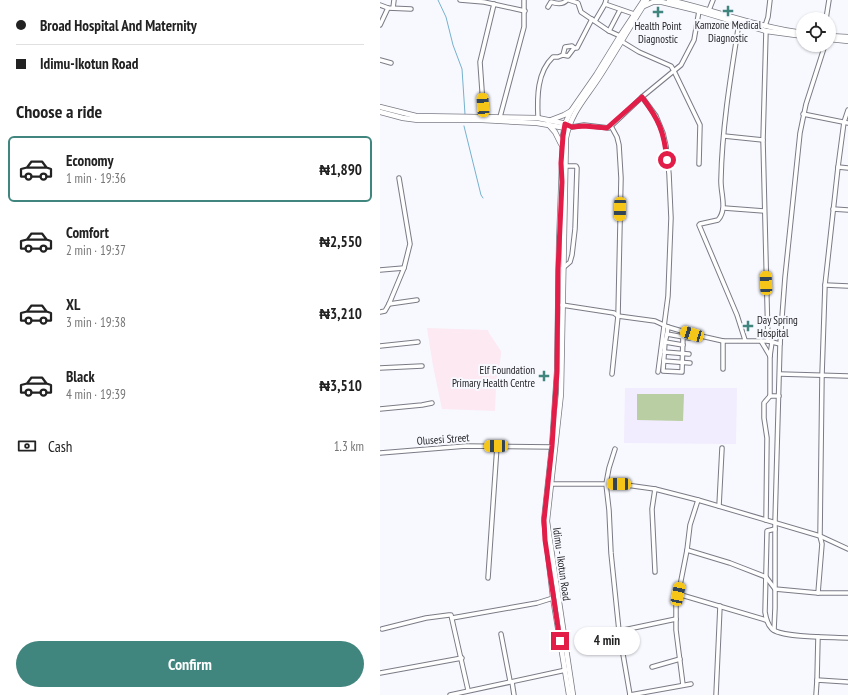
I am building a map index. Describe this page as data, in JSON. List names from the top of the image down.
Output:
{
  "streets": {
    "main road": ["Idimu - Ikotun Road"],
    "street": ["Olusesi Street"]
  },
  "crossings": [
    ["Olusesi Street", "Idimu - Ikotun Road"]
  ],
  "places": {
    "health": [
      "Kamzone Medical Diagnostic",
      "Health Point Diagnostic",
      "Day Spring Hospital",
      "Elf Foundation Primary Health Centre"
    ]
  },
  "page": {
    "banner": ["Broad Hospital And Maternity", "Idimu-Ikotun Road"],
    "heading": "Choose a ride",
    "list": [
      {
        "name": "Economy",
        "note": "1 min · 19:36",
        "value": "₦1,890"
      },
      {
        "name": "Comfort",
        "note": "2 min · 19:37",
        "value": "₦2,550"
      },
      {
        "name": "XL",
        "note": "3 min · 19:38",
        "value": "₦3,210"
      },
      {
        "name": "Black",
        "note": "4 min · 19:39",
        "value": "₦3,510"
      }
    ],
    "pay": ["Cash", "1.3 km"],
    "bubble": "4 min",
    "buttons": "Confirm"
  }
}
